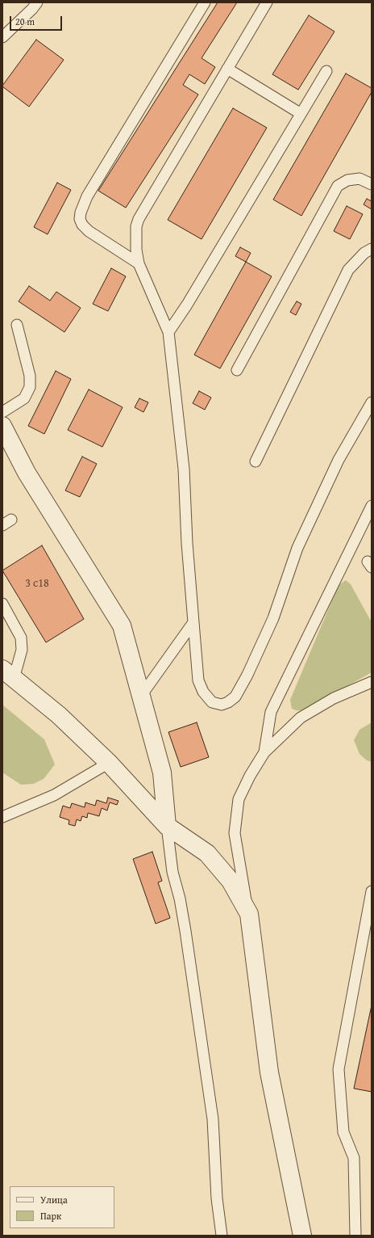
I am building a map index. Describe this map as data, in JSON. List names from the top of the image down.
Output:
{
  "house_numbers": ["3 с18"],
  "legend": ["Улица", "Парк"],
  "scale_bar": "20 m"
}
